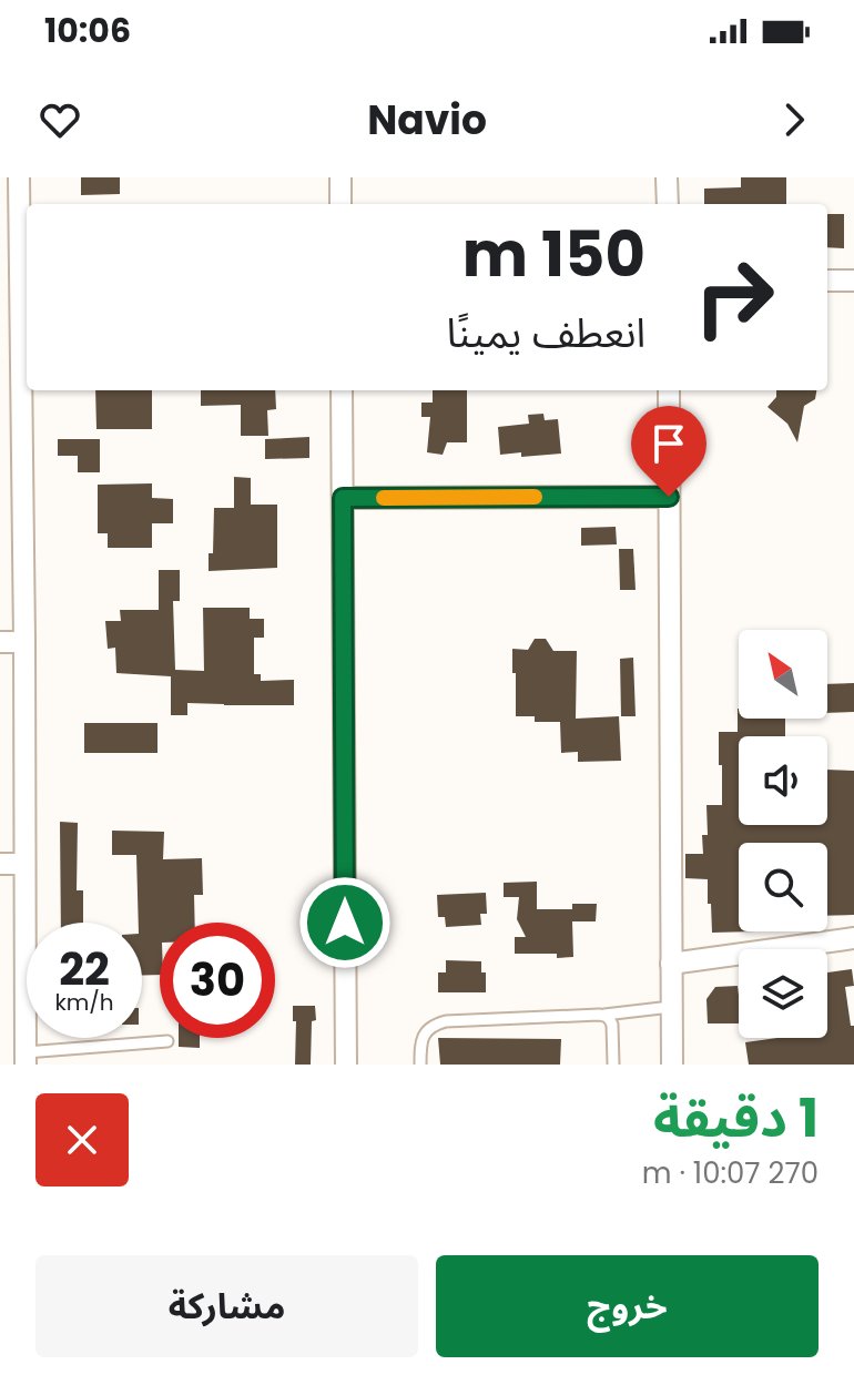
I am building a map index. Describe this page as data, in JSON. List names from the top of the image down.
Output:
{
  "north": "top left",
  "page": {
    "status": "10:06",
    "header": "Navio",
    "turn": ["150 m", "انعطف يمينًا"],
    "speed": "22 km/h",
    "limit": "30",
    "heading": ["1 دقيقة", "270 m · 10:07"],
    "buttons": ["خروج", "مشاركة"]
  }
}
